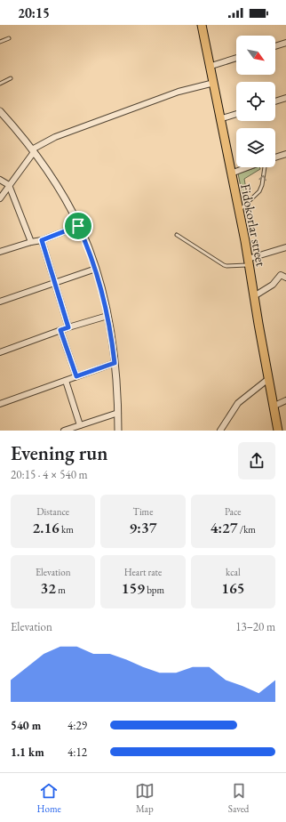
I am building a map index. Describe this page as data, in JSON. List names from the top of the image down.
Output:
{
  "streets": {
    "main road": ["Fidokorlar street"]
  },
  "north": "bottom right",
  "page": {
    "status": "20:15",
    "heading": ["Evening run", "20:15 · 4 × 540 m"],
    "stats": [
      ["Distance", "2.16 km"],
      ["Time", "9:37"],
      ["Pace", "4:27 /km"],
      ["Elevation", "32 m"],
      ["Heart rate", "159 bpm"],
      ["kcal", "165"]
    ],
    "chart": ["Elevation", "13–20 m"],
    "list": [
      {
        "name": "540 m",
        "note": "4:29"
      },
      {
        "name": "1.1 km",
        "note": "4:12"
      }
    ],
    "tabs": ["Home", "Map", "Saved"]
  }
}
